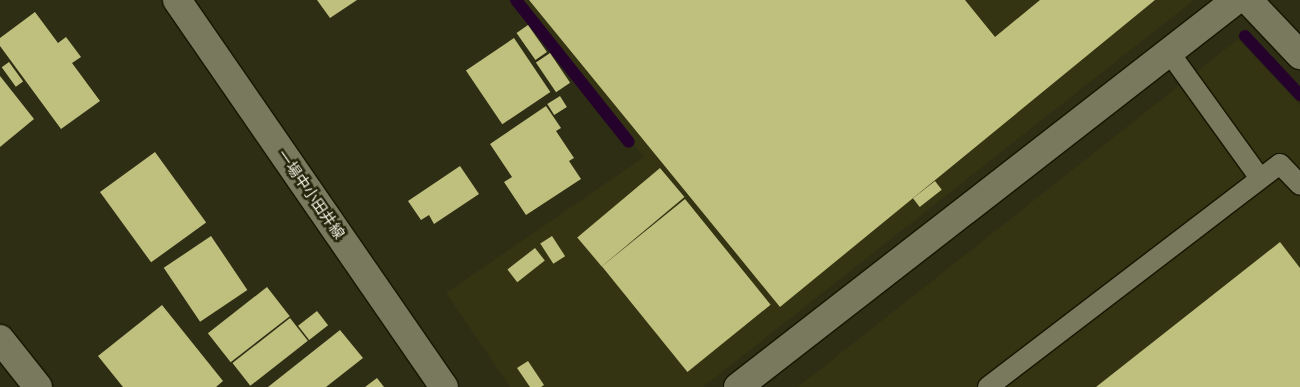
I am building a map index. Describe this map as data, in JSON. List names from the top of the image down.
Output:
{
  "streets": {
    "street": ["一場中小田井線"]
  }
}
